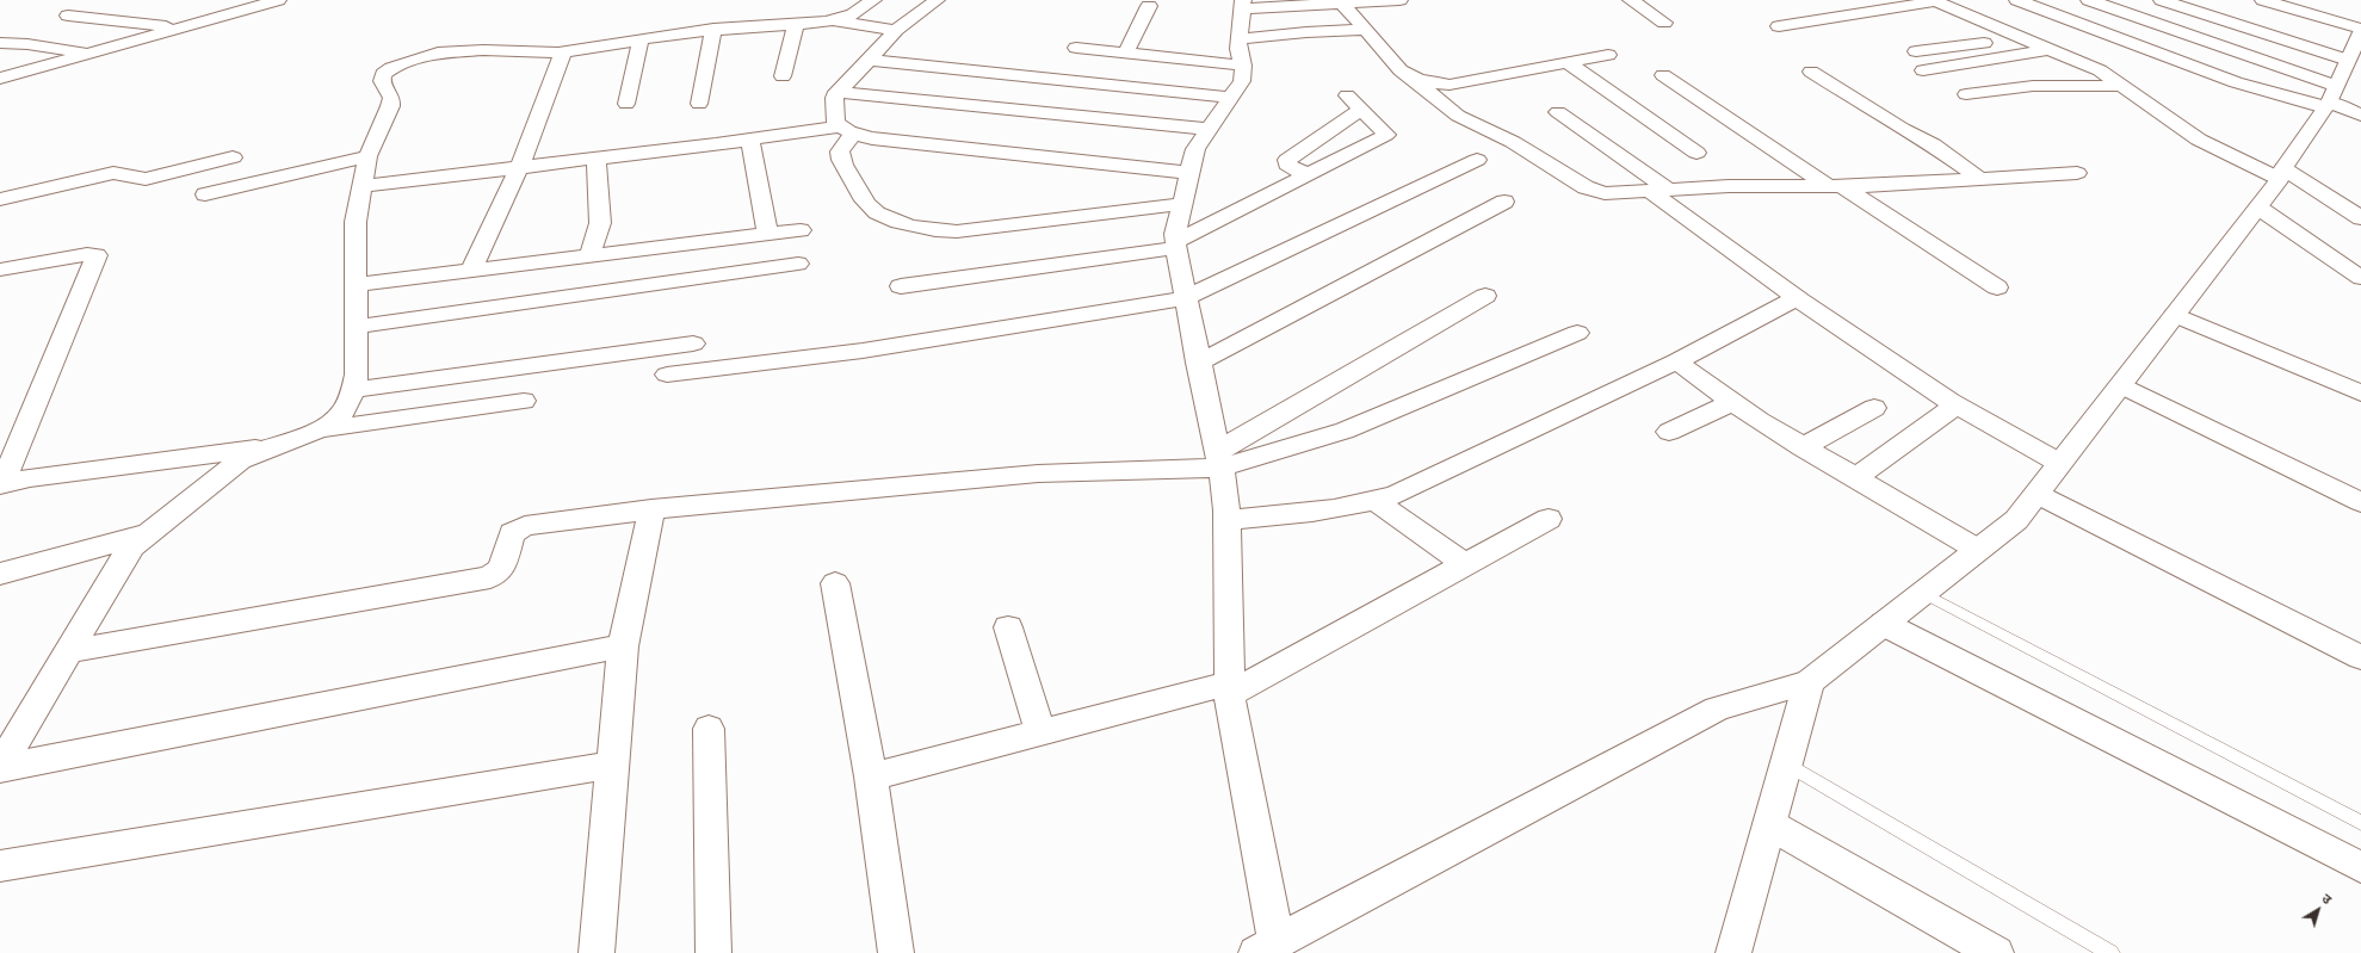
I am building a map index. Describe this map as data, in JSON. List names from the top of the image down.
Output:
{
  "north": "top right"
}
